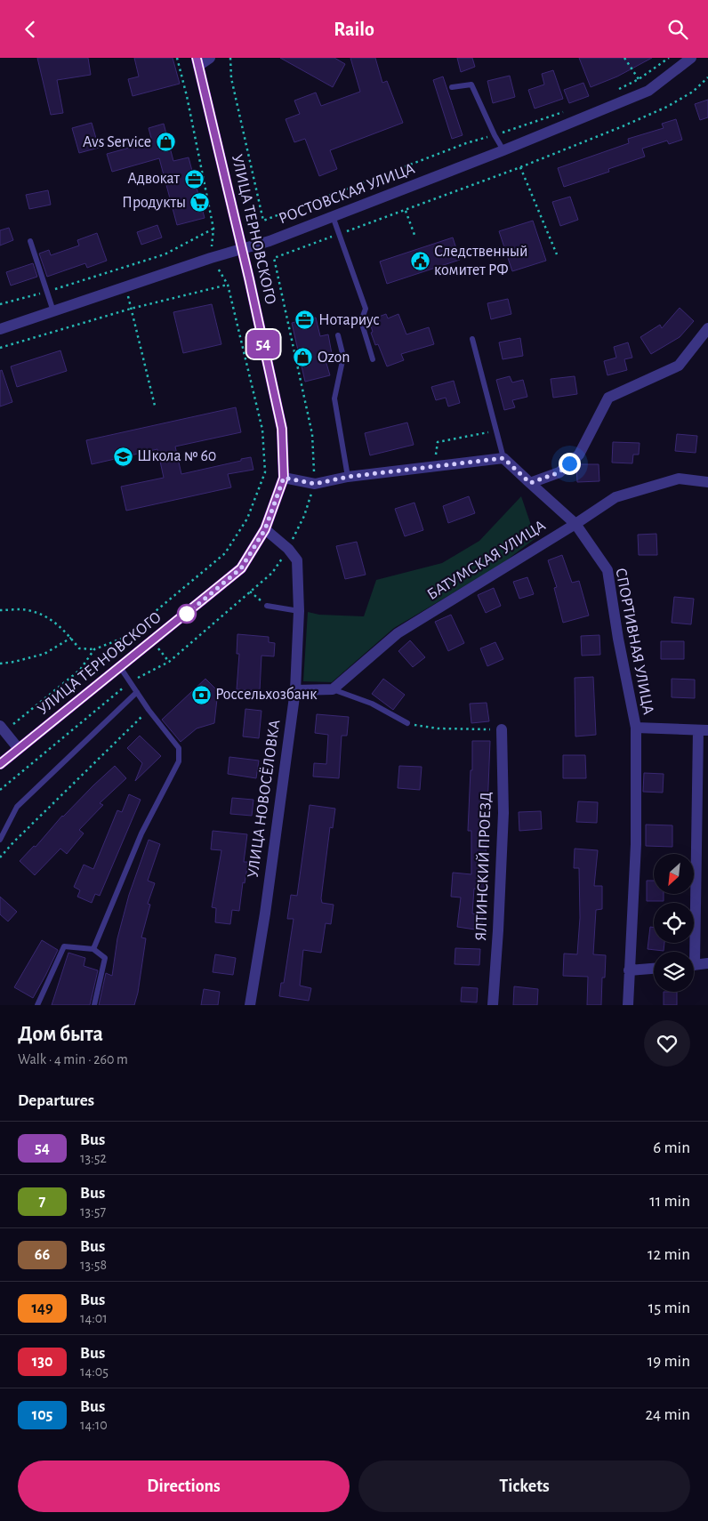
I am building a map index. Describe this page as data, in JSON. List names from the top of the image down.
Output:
{
  "streets": {
    "main road": ["УЛИЦА ТЕРНОВСКОГО"],
    "street": [
      "РОСТОВСКАЯ УЛИЦА",
      "БАТУМСКАЯ УЛИЦА",
      "СПОРТИВНАЯ УЛИЦА",
      "УЛИЦА НОВОСЁЛОВКА",
      "ЯЛТИНСКИЙ ПРОЕЗД"
    ]
  },
  "crossings": [
    ["РОСТОВСКАЯ УЛИЦА", "УЛИЦА ТЕРНОВСКОГО"],
    ["УЛИЦА ТЕРНОВСКОГО", "УЛИЦА НОВОСЁЛОВКА"],
    ["БАТУМСКАЯ УЛИЦА", "СПОРТИВНАЯ УЛИЦА"]
  ],
  "places": {
    "shop": ["Avs Service", "Ozon"],
    "office": ["Адвокат", "Нотариус"],
    "supermarket": ["Продукты"],
    "public building": ["Следственный комитет РФ"],
    "school or university": ["Школа № 60"],
    "bank": ["Россельхозбанк"]
  },
  "lines": ["bus line 54"],
  "north": "bottom left",
  "page": {
    "header": "Railo",
    "on_map": "54",
    "heading": [
      ["Дом быта", "Walk · 4 min · 260 m"],
      "Departures"
    ],
    "list": [
      {
        "mark": "54",
        "name": "Bus",
        "note": "13:52",
        "value": "6 min"
      },
      {
        "mark": "7",
        "name": "Bus",
        "note": "13:57",
        "value": "11 min"
      },
      {
        "mark": "66",
        "name": "Bus",
        "note": "13:58",
        "value": "12 min"
      },
      {
        "mark": "149",
        "name": "Bus",
        "note": "14:01",
        "value": "15 min"
      },
      {
        "mark": "130",
        "name": "Bus",
        "note": "14:05",
        "value": "19 min"
      },
      {
        "mark": "105",
        "name": "Bus",
        "note": "14:10",
        "value": "24 min"
      }
    ],
    "buttons": ["Directions", "Tickets"]
  }
}
